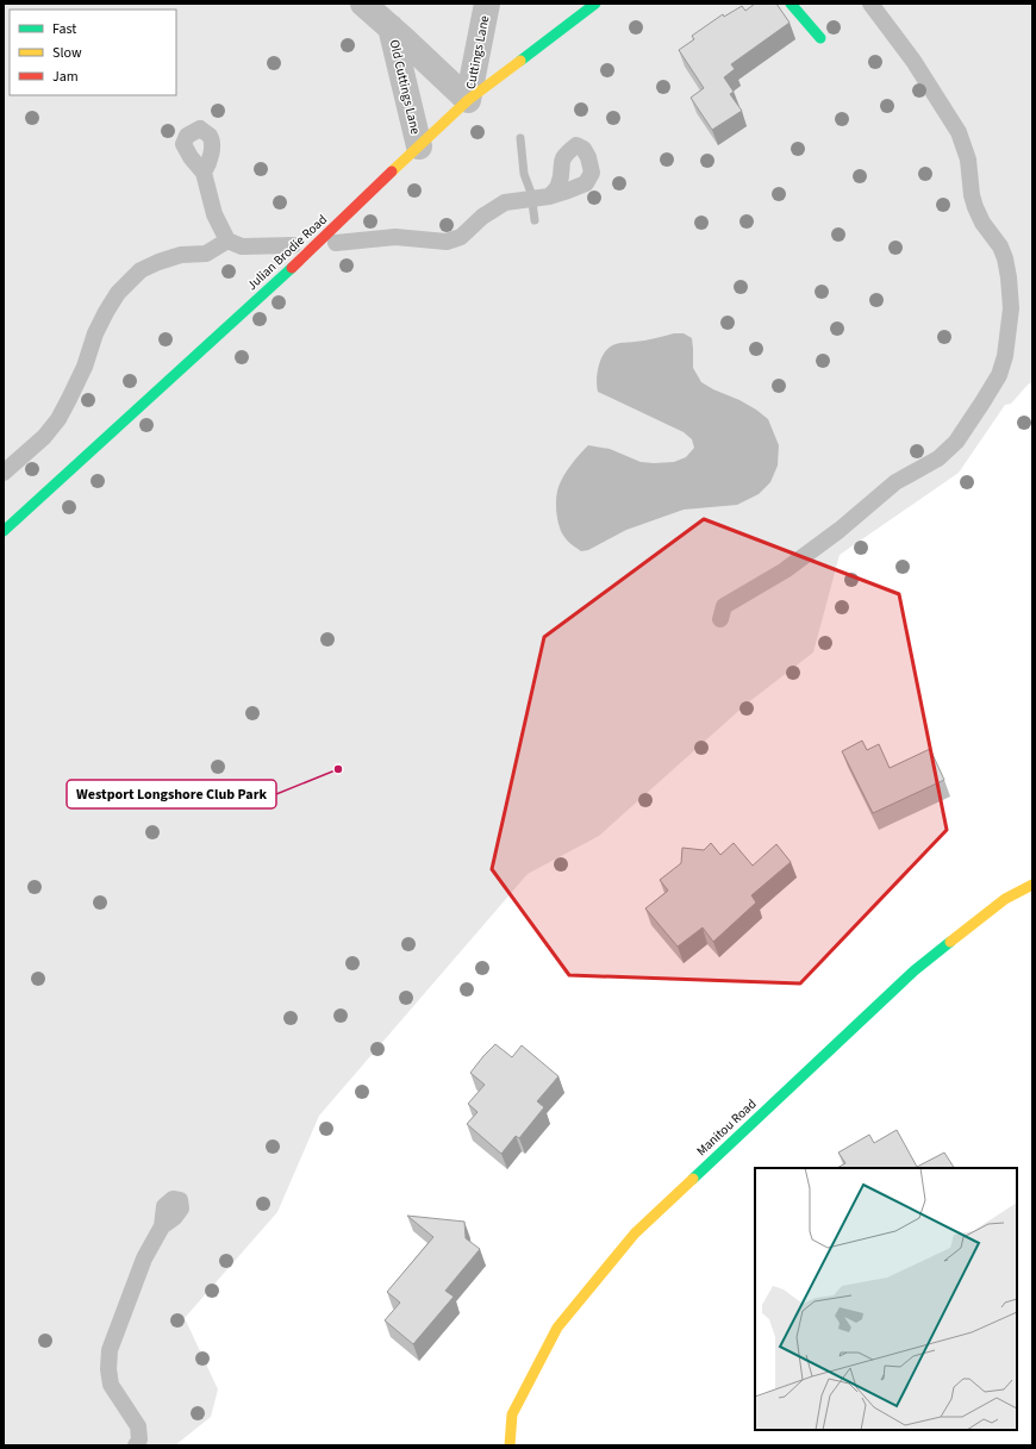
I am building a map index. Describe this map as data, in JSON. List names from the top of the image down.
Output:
{
  "streets": {
    "street": [
      "Cuttings Lane",
      "Old Cuttings Lane",
      "Julian Brodie Road",
      "Manitou Road"
    ]
  },
  "crossings": [
    ["Cuttings Lane", "Old Cuttings Lane"],
    ["Cuttings Lane", "Julian Brodie Road"],
    ["Old Cuttings Lane", "Julian Brodie Road"]
  ],
  "places": ["Westport Longshore Club Park"],
  "legend": ["Fast", "Slow", "Jam"]
}
